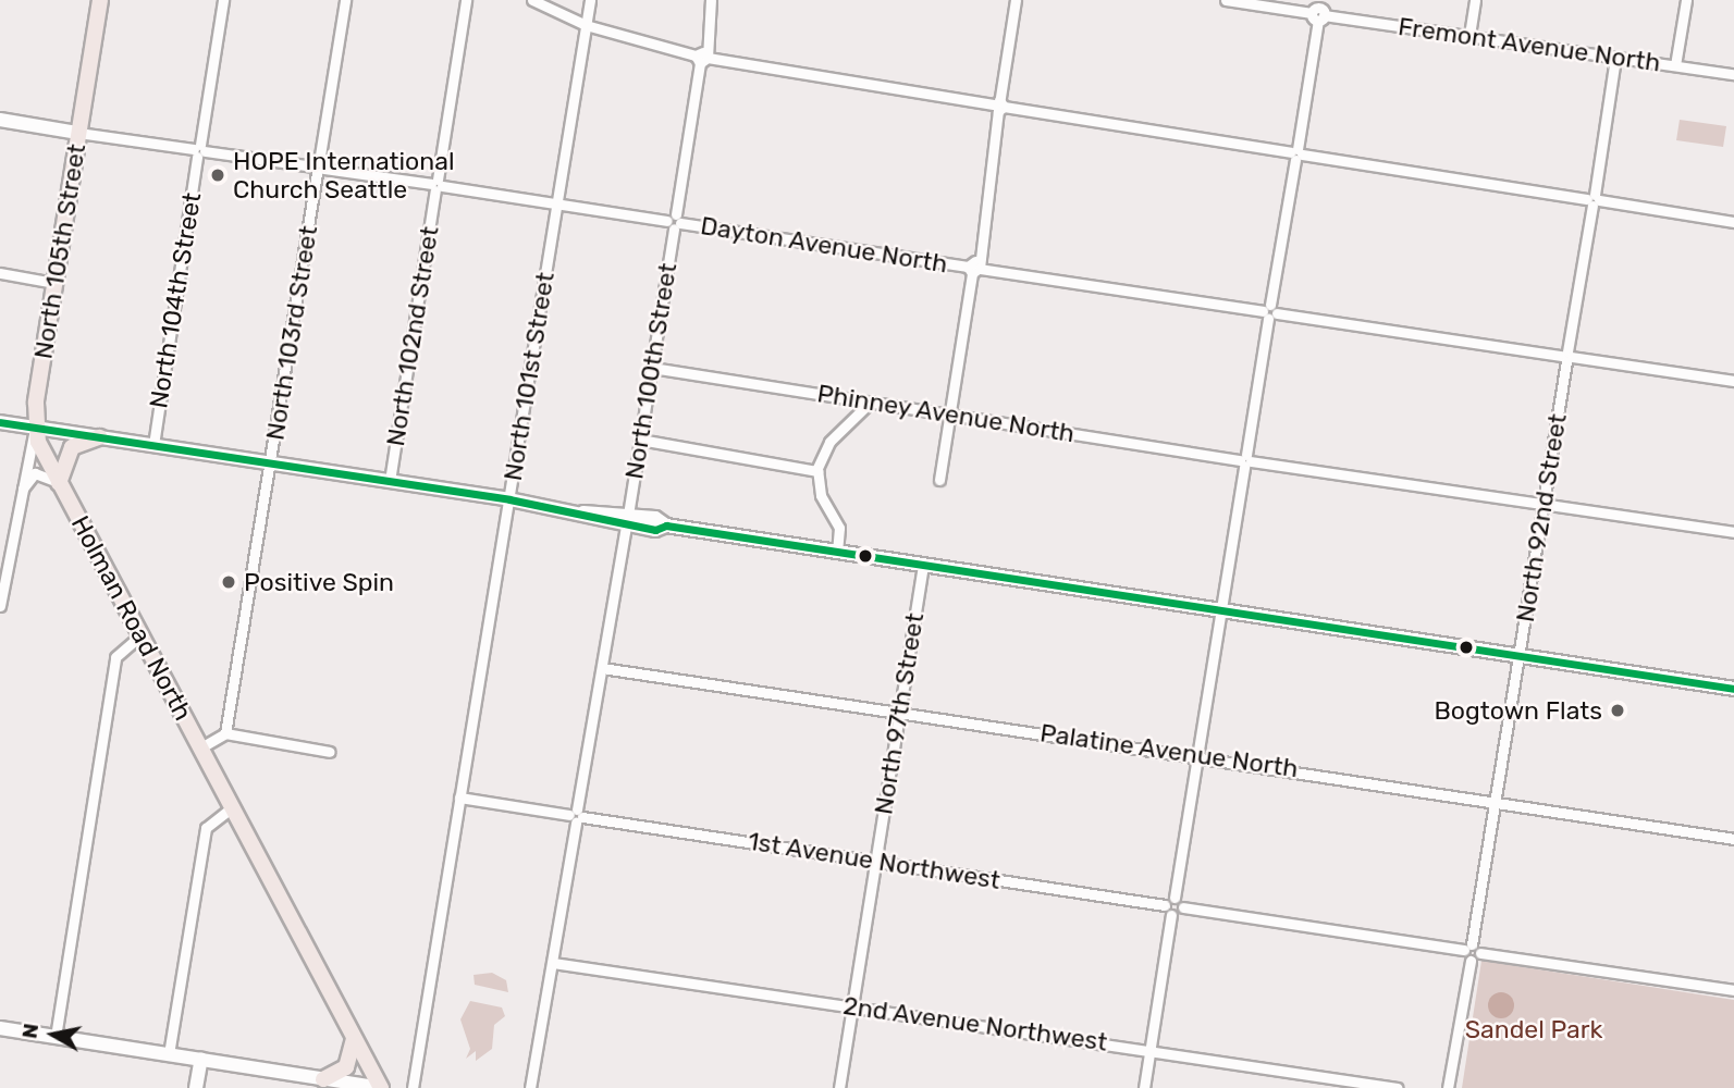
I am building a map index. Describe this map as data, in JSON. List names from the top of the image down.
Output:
{
  "streets": {
    "main road": ["Dayton Avenue North", "North 105th Street", "Holman Road North"],
    "street": [
      "Fremont Avenue North",
      "North 104th Street",
      "North 103rd Street",
      "North 102nd Street",
      "North 100th Street",
      "North 101st Street",
      "Phinney Avenue North",
      "North 92nd Street",
      "North 97th Street",
      "Palatine Avenue North",
      "1st Avenue Northwest",
      "2nd Avenue Northwest"
    ]
  },
  "crossings": [
    ["Fremont Avenue North", "North 92nd Street"],
    ["Dayton Avenue North", "North 105th Street"],
    ["Dayton Avenue North", "North 104th Street"],
    ["Dayton Avenue North", "North 103rd Street"],
    ["Dayton Avenue North", "North 102nd Street"],
    ["Dayton Avenue North", "North 100th Street"],
    ["Dayton Avenue North", "North 101st Street"],
    ["Dayton Avenue North", "North 92nd Street"],
    ["North 105th Street", "Holman Road North"],
    ["North 100th Street", "Phinney Avenue North"],
    ["North 100th Street", "Palatine Avenue North"],
    ["North 100th Street", "1st Avenue Northwest"],
    ["North 100th Street", "2nd Avenue Northwest"],
    ["North 101st Street", "1st Avenue Northwest"],
    ["Phinney Avenue North", "North 92nd Street"],
    ["North 92nd Street", "Palatine Avenue North"],
    ["North 97th Street", "Palatine Avenue North"],
    ["North 97th Street", "1st Avenue Northwest"],
    ["North 97th Street", "2nd Avenue Northwest"]
  ],
  "parks": ["Sandel Park"],
  "places": ["HOPE International Church Seattle", "Positive Spin", "Bogtown Flats"],
  "north": "left"
}
